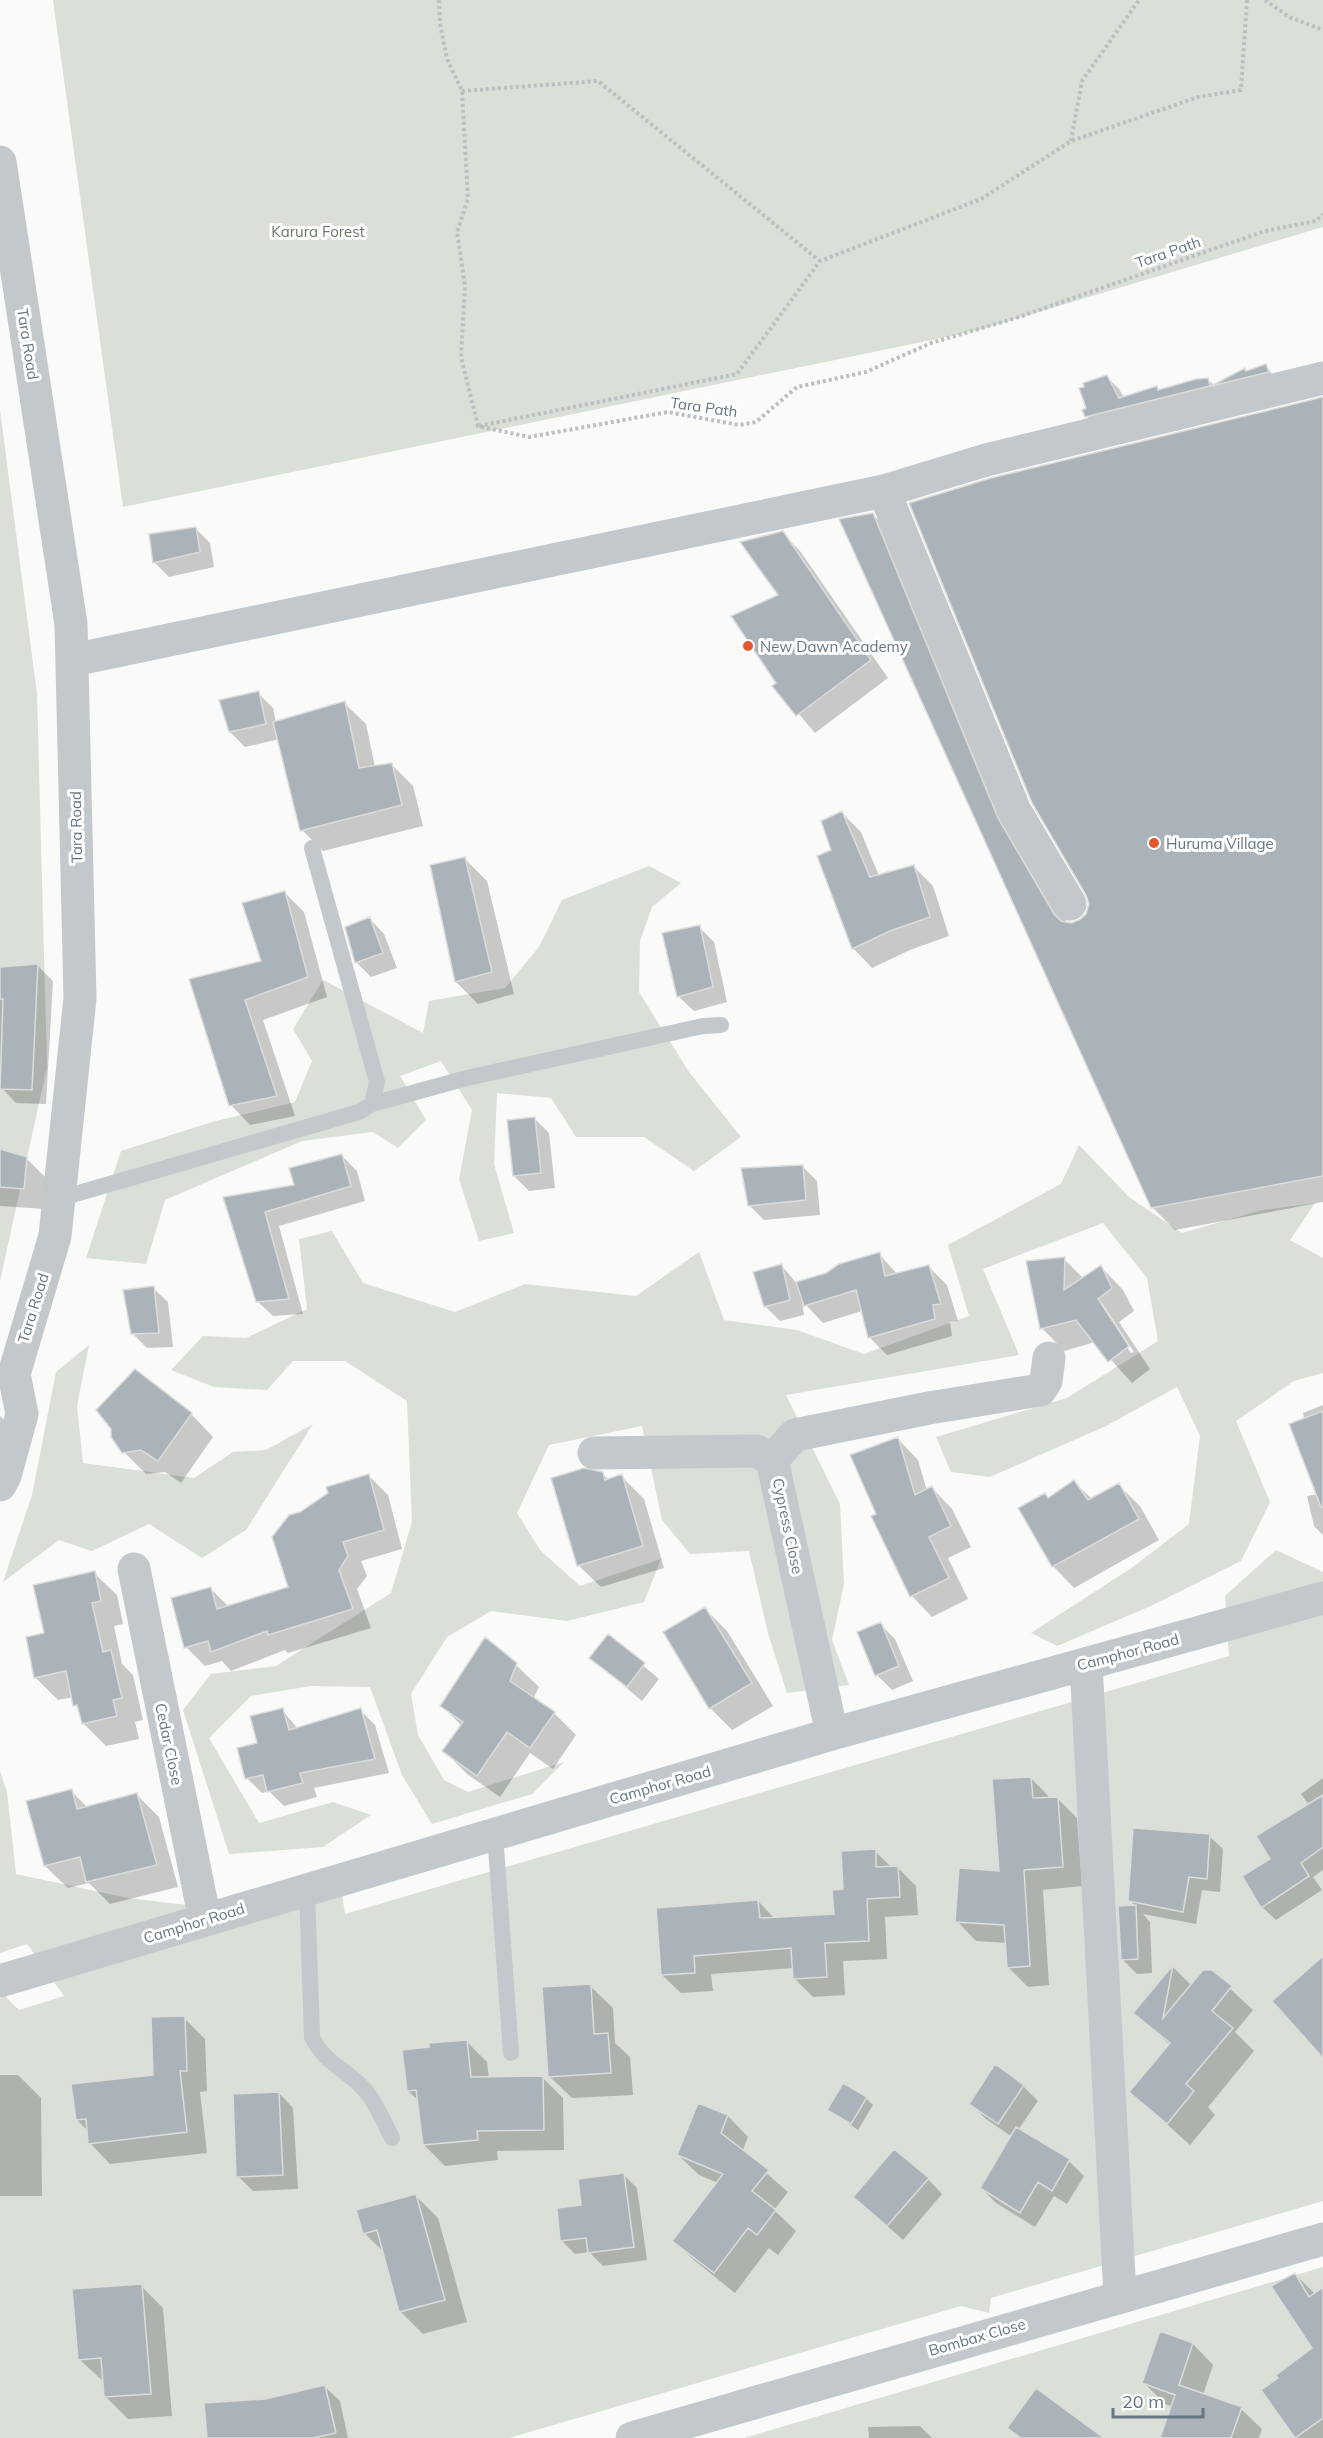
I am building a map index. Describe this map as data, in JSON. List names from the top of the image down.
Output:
{
  "streets": {
    "street": [
      "Tara Road",
      "Cypress Close",
      "Camphor Road",
      "Cedar Close",
      "Bombax Close"
    ],
    "path": ["Tara Path"]
  },
  "crossings": [
    ["Cypress Close", "Camphor Road"],
    ["Camphor Road", "Cedar Close"]
  ],
  "parks": ["Karura Forest"],
  "places": ["New Dawn Academy", "Huruma Village"],
  "scale_bar": "20 m"
}
